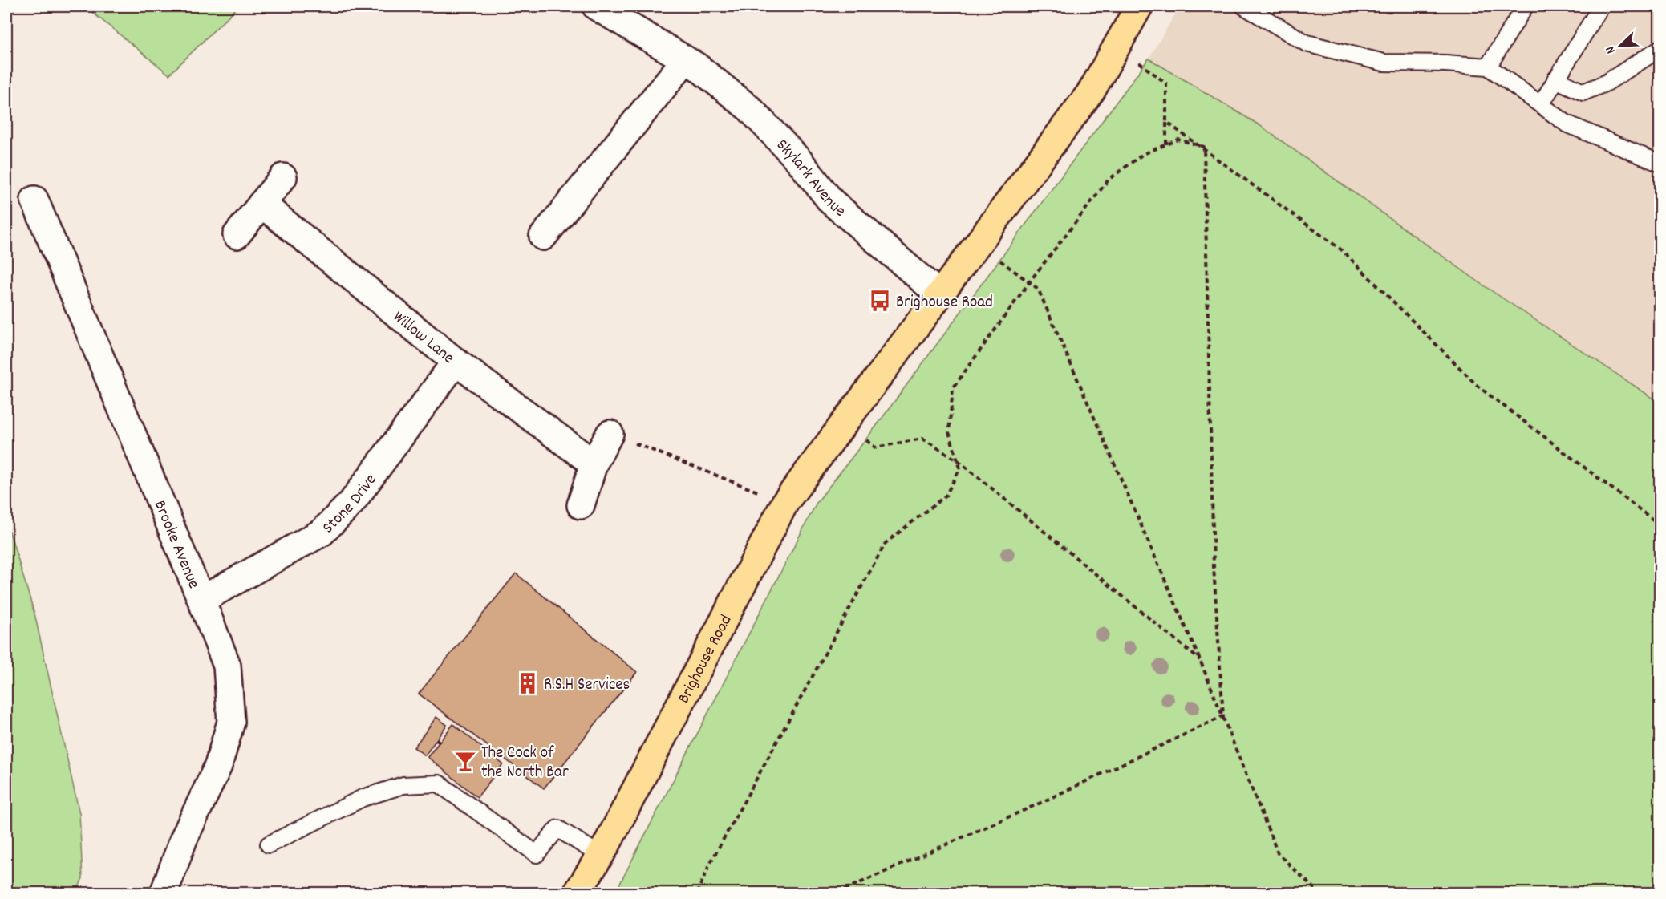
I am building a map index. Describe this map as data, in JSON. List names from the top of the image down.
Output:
{
  "streets": {
    "main road": ["Brighouse Road"],
    "street": [
      "Skylark Avenue",
      "Willow Lane",
      "Stone Drive",
      "Brooke Avenue"
    ]
  },
  "crossings": [
    ["Skylark Avenue", "Brighouse Road"],
    ["Willow Lane", "Stone Drive"],
    ["Stone Drive", "Brooke Avenue"]
  ],
  "places": {
    "bus stop": ["Brighouse Road"],
    "building": ["R.S.H Services"],
    "bar": ["The Cock of the North Bar"]
  },
  "north": "bottom left"
}
